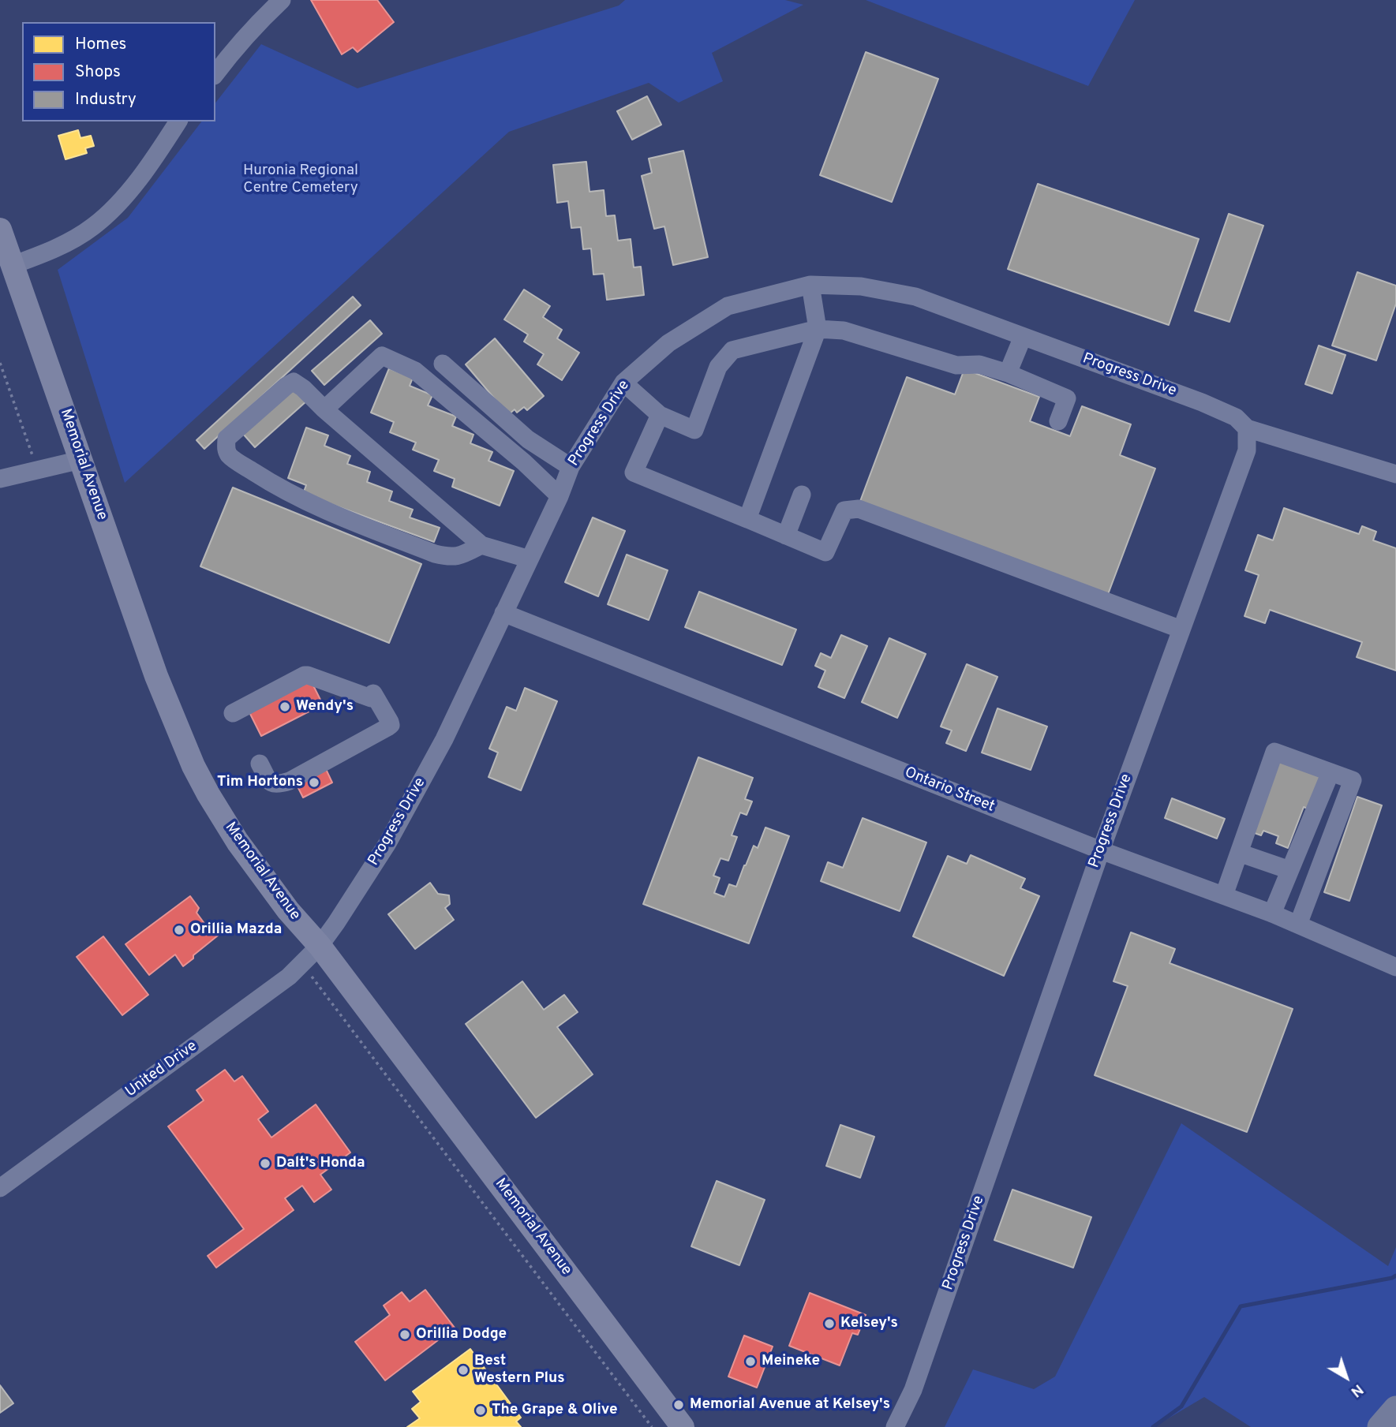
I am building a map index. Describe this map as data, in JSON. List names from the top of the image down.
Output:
{
  "streets": {
    "main road": ["Memorial Avenue"],
    "street": ["Progress Drive", "Ontario Street", "United Drive"]
  },
  "crossings": [
    ["Progress Drive", "Memorial Avenue"],
    ["Progress Drive", "Ontario Street"],
    ["Progress Drive", "United Drive"],
    ["Memorial Avenue", "United Drive"]
  ],
  "parks": ["Huronia Regional Centre Cemetery"],
  "places": [
    "Wendy's",
    "Tim Hortons",
    "Orillia Mazda",
    "Dalt's Honda",
    "Kelsey's",
    "Orillia Dodge",
    "Meineke",
    "Best Western Plus",
    "Memorial Avenue at Kelsey's",
    "The Grape & Olive"
  ],
  "legend": ["Homes", "Shops", "Industry"],
  "north": "bottom right"
}
